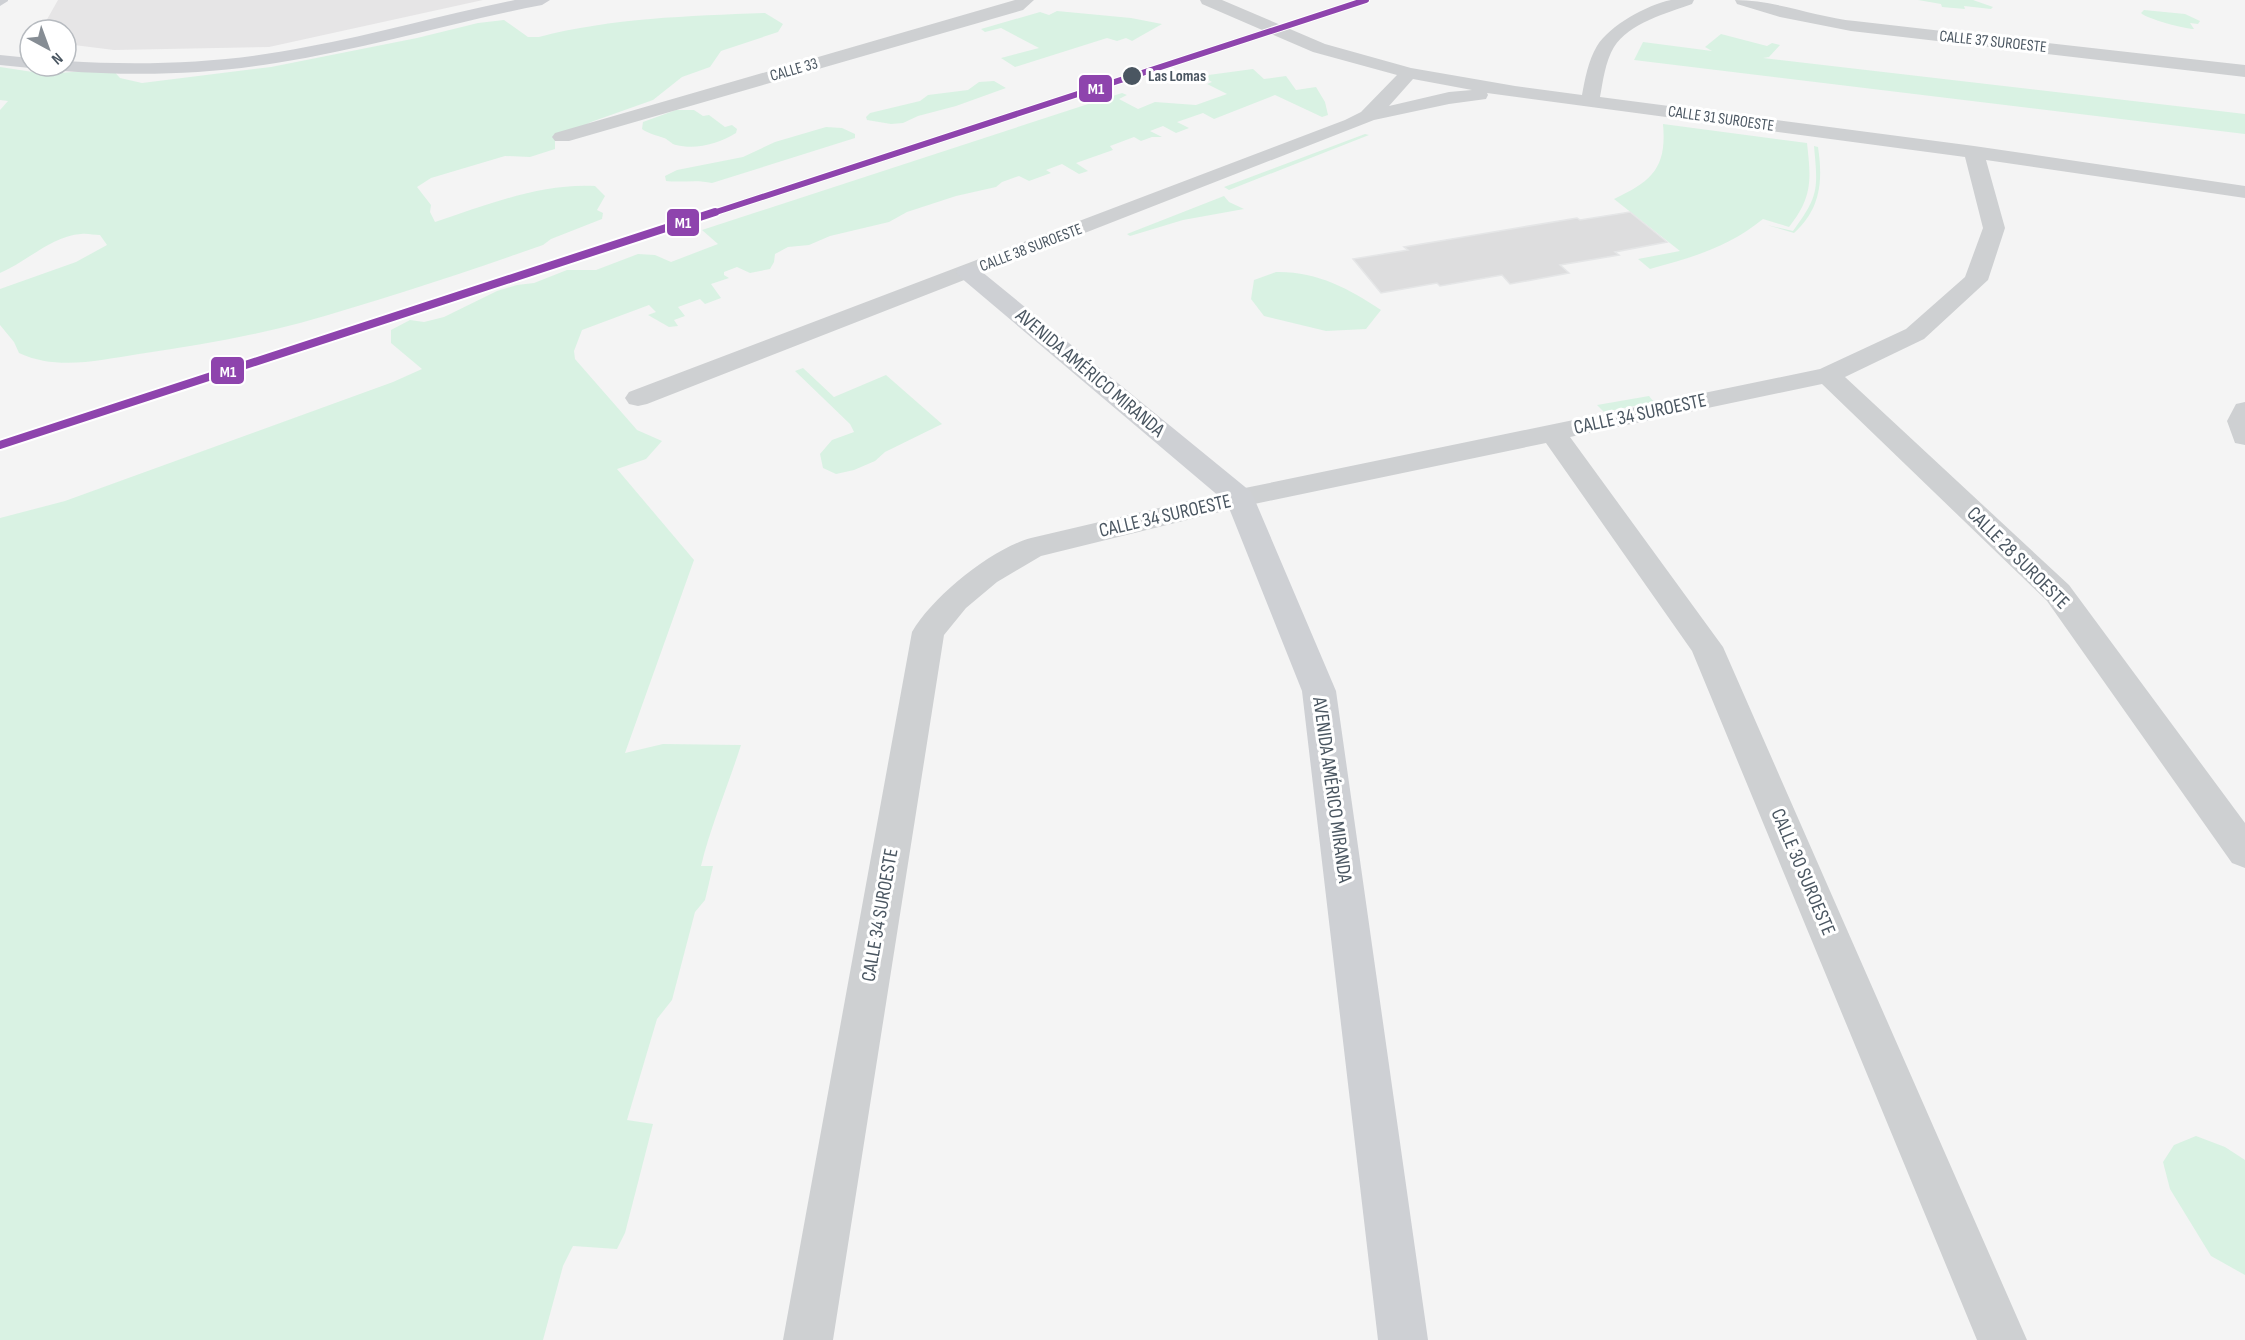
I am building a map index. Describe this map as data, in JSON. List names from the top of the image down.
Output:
{
  "streets": {
    "street": [
      "CALLE 37 SUROESTE",
      "CALLE 33",
      "CALLE 31 SUROESTE",
      "CALLE 38 SUROESTE",
      "AVENIDA AMÉRICO MIRANDA",
      "CALLE 34 SUROESTE",
      "CALLE 28 SUROESTE",
      "CALLE 30 SUROESTE"
    ]
  },
  "crossings": [
    ["CALLE 31 SUROESTE", "CALLE 38 SUROESTE"],
    ["CALLE 31 SUROESTE", "CALLE 34 SUROESTE"],
    ["CALLE 38 SUROESTE", "AVENIDA AMÉRICO MIRANDA"],
    ["AVENIDA AMÉRICO MIRANDA", "CALLE 34 SUROESTE"],
    ["CALLE 34 SUROESTE", "CALLE 28 SUROESTE"],
    ["CALLE 34 SUROESTE", "CALLE 30 SUROESTE"]
  ],
  "places": ["Las Lomas"],
  "lines": ["transit line M1"],
  "north": "bottom right"
}
